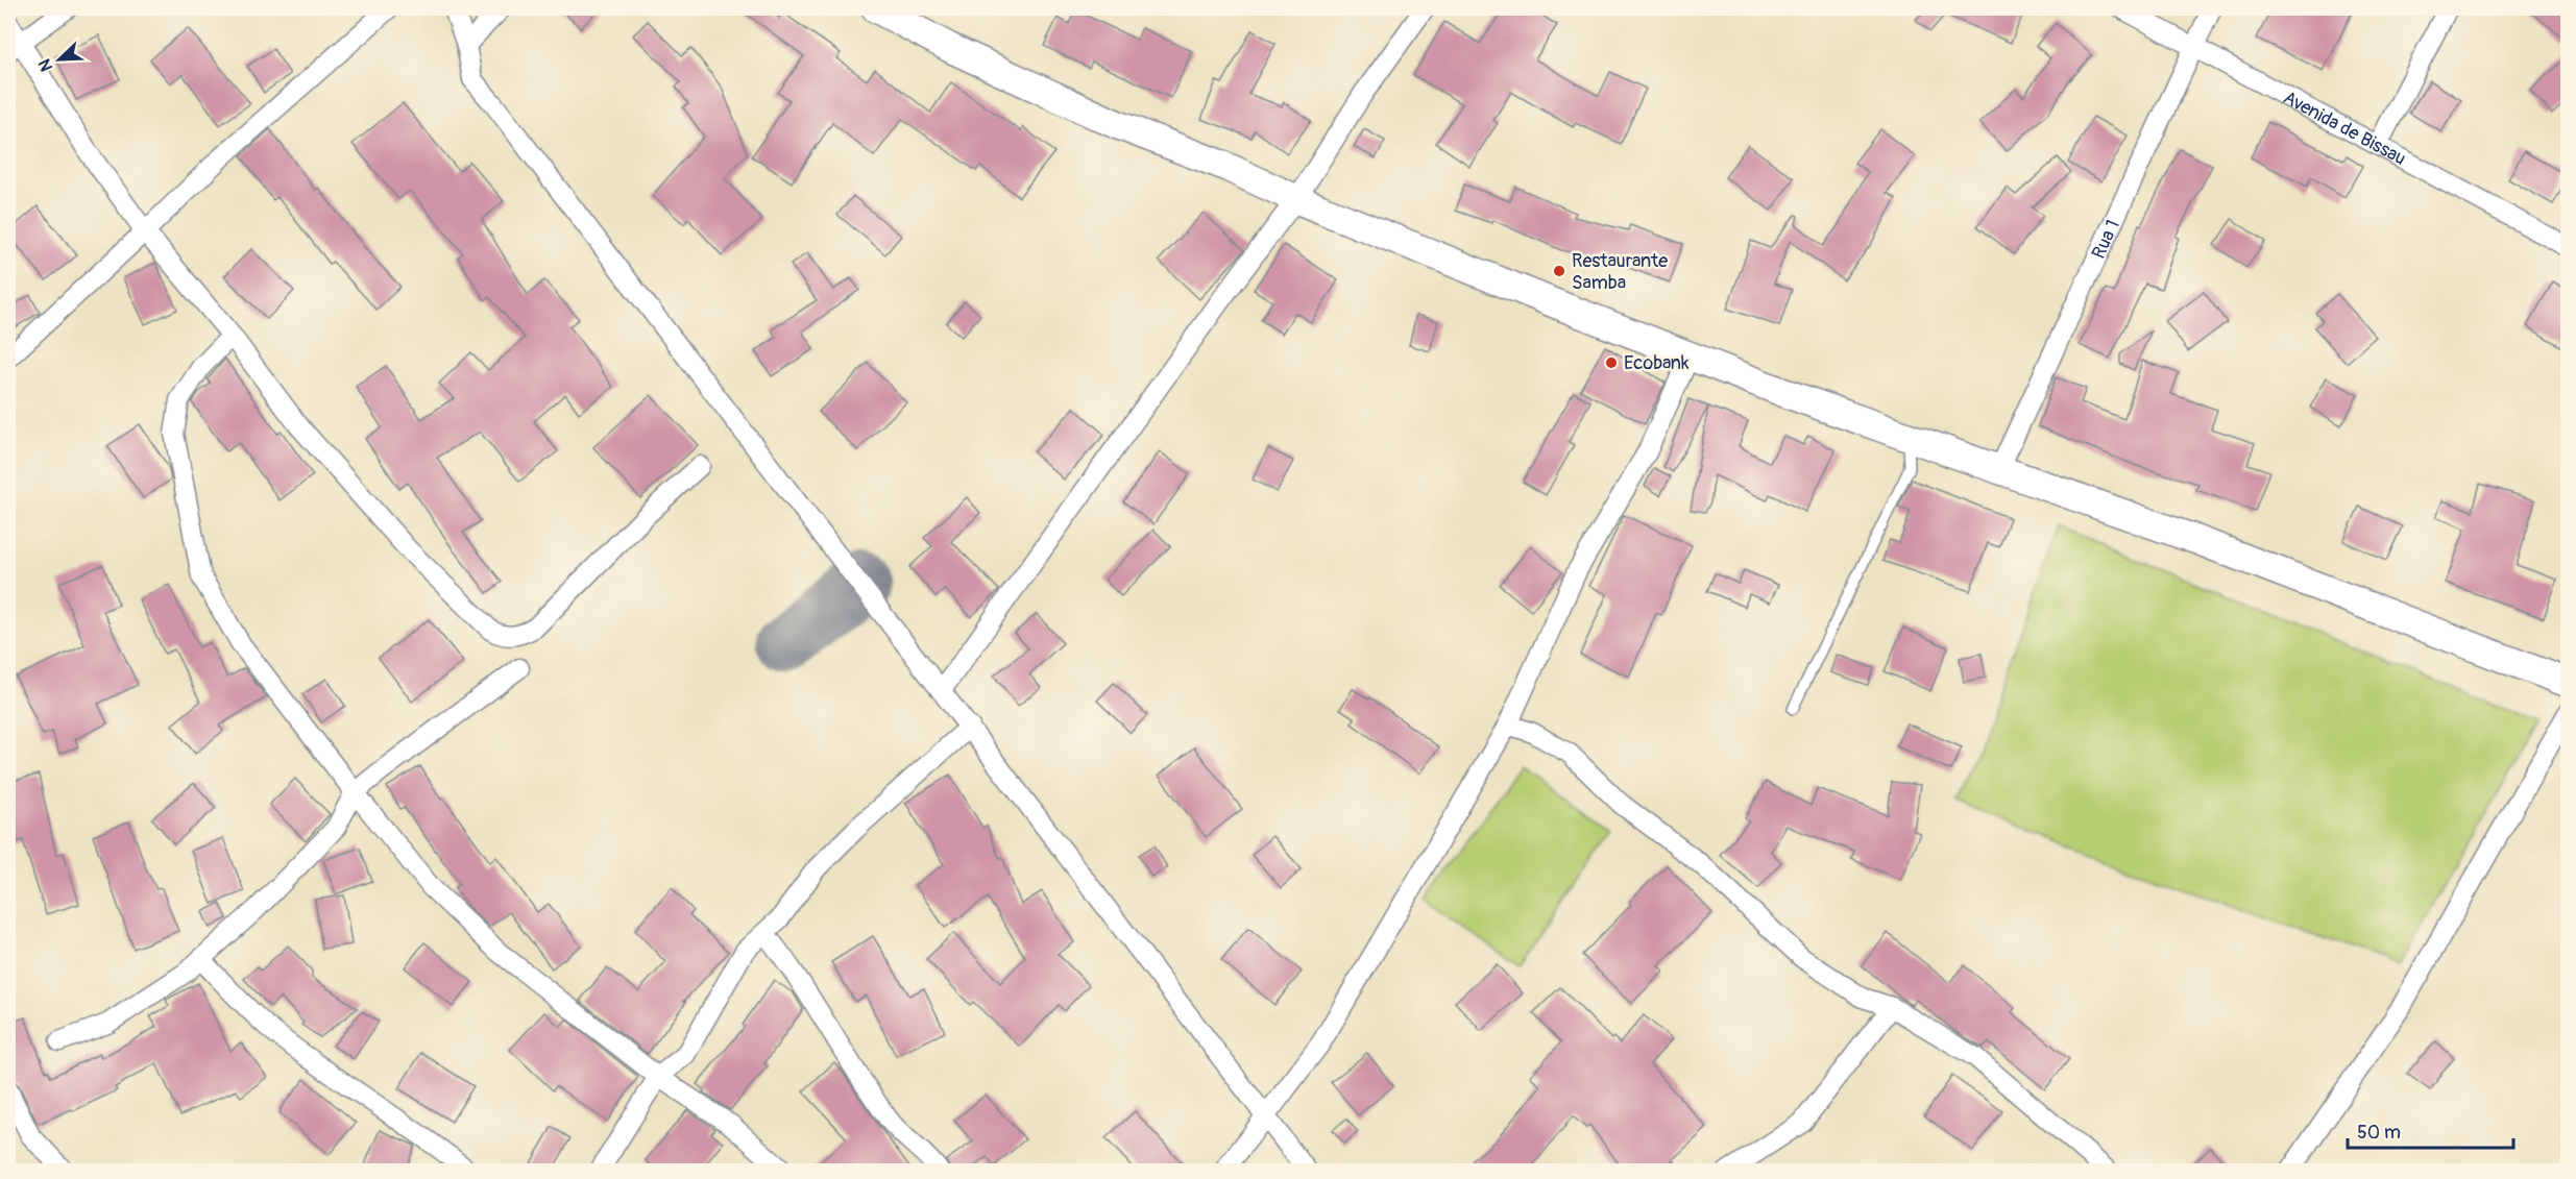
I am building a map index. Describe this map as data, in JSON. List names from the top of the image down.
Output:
{
  "streets": {
    "street": ["Avenida de Bissau", "Rua 1"]
  },
  "crossings": [
    ["Avenida de Bissau", "Rua 1"]
  ],
  "places": ["Restaurante Samba", "Ecobank"],
  "scale_bar": "50 m",
  "north": "bottom left"
}
